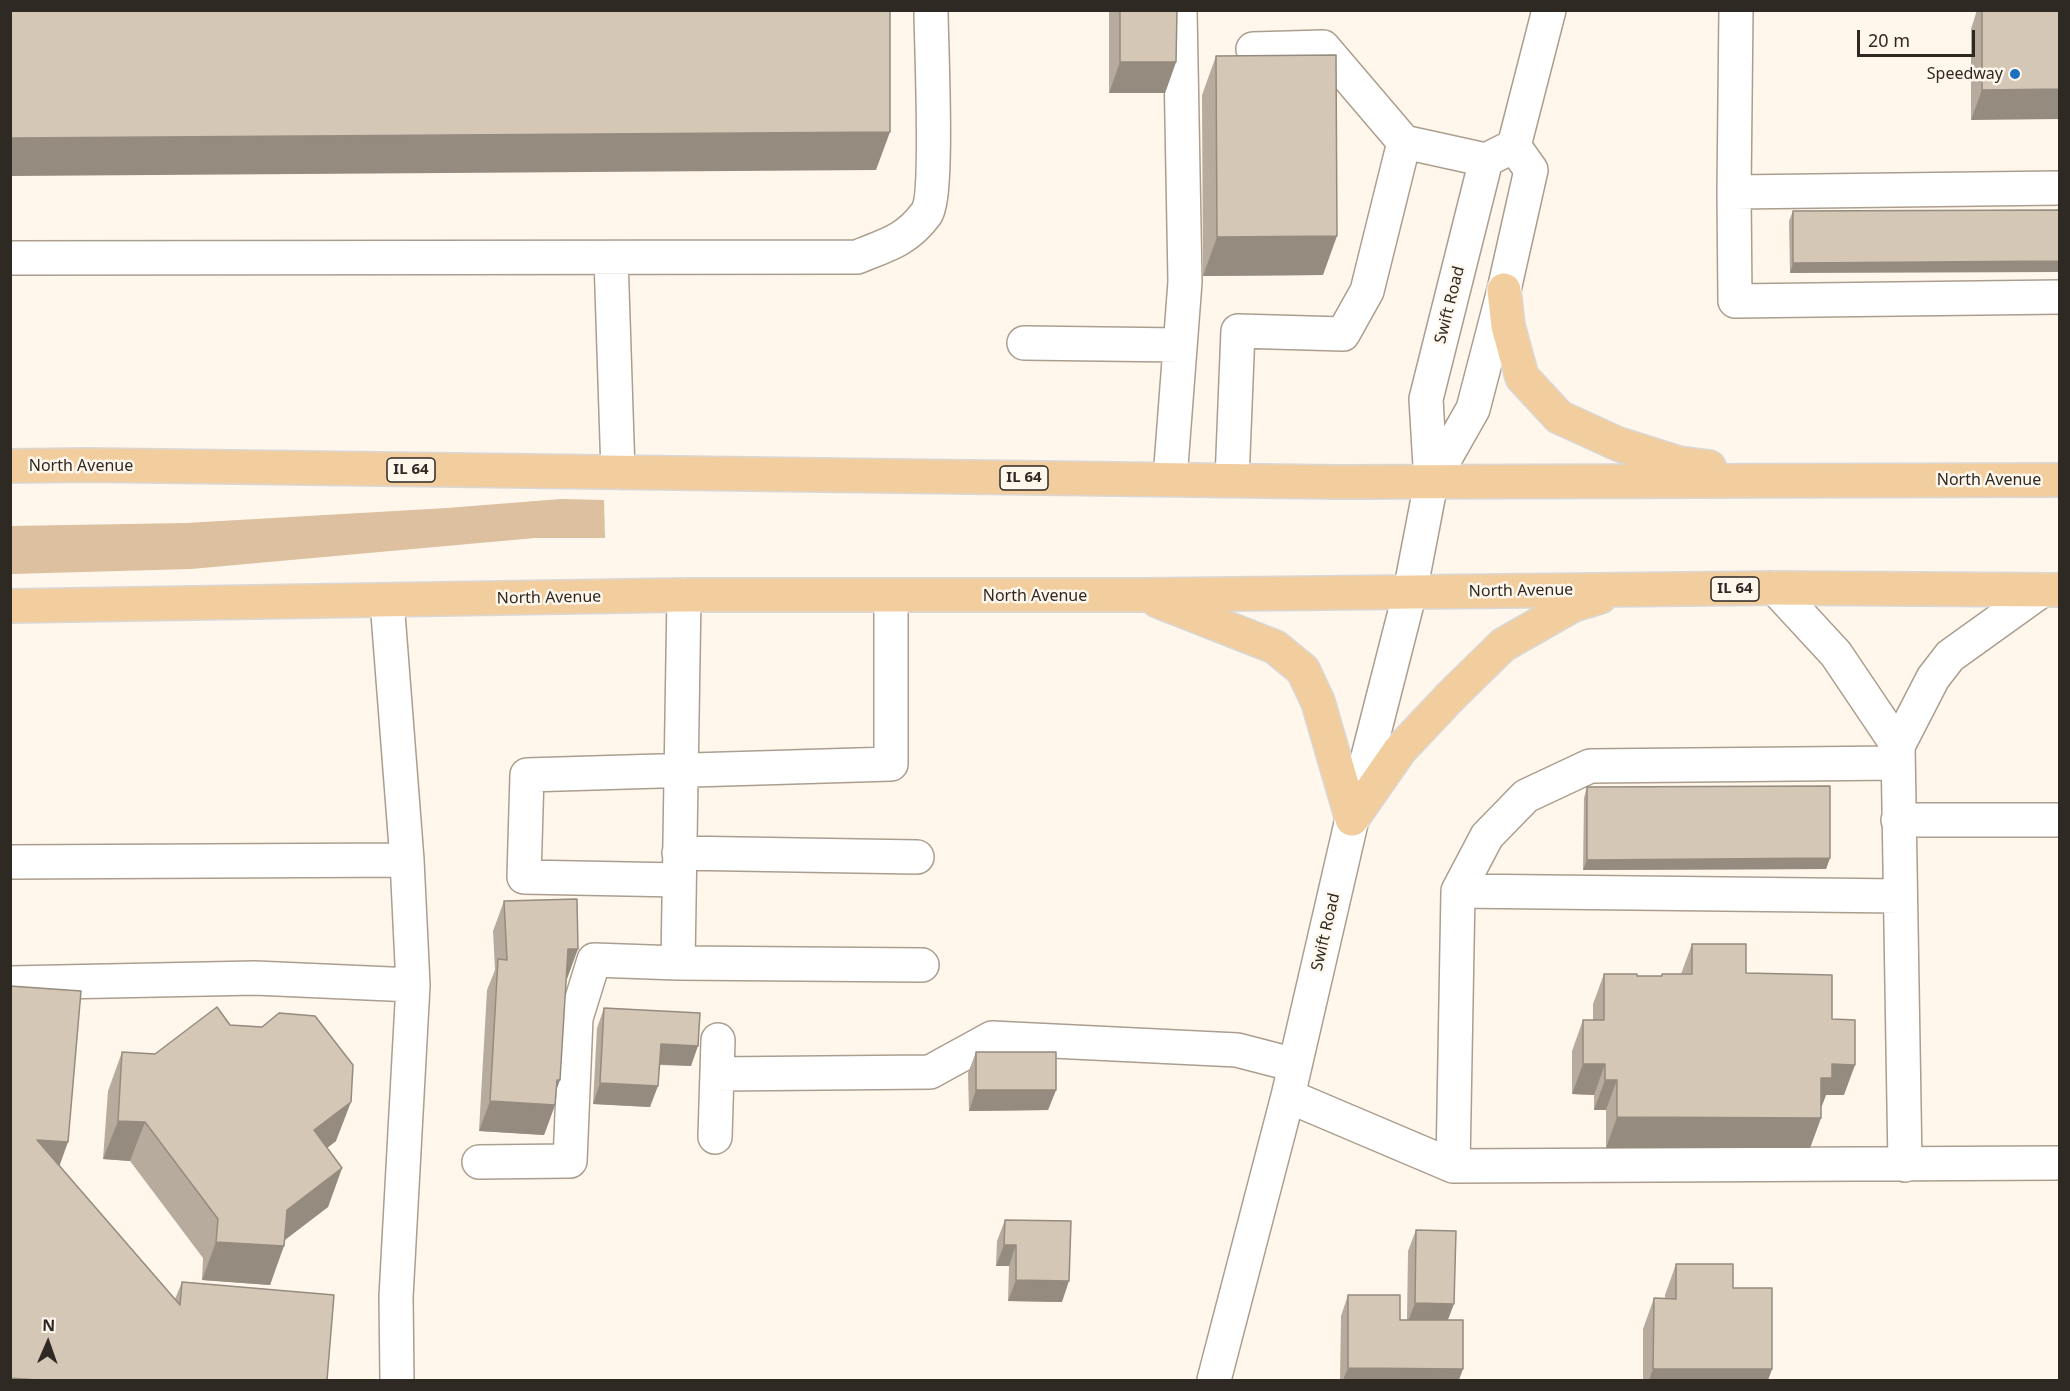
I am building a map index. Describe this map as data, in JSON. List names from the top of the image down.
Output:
{
  "streets": {
    "main road": ["North Avenue", "IL 64"],
    "street": ["Swift Road"]
  },
  "crossings": [
    ["Swift Road", "North Avenue"]
  ],
  "places": ["Speedway"],
  "scale_bar": "20 m",
  "north": "top"
}
